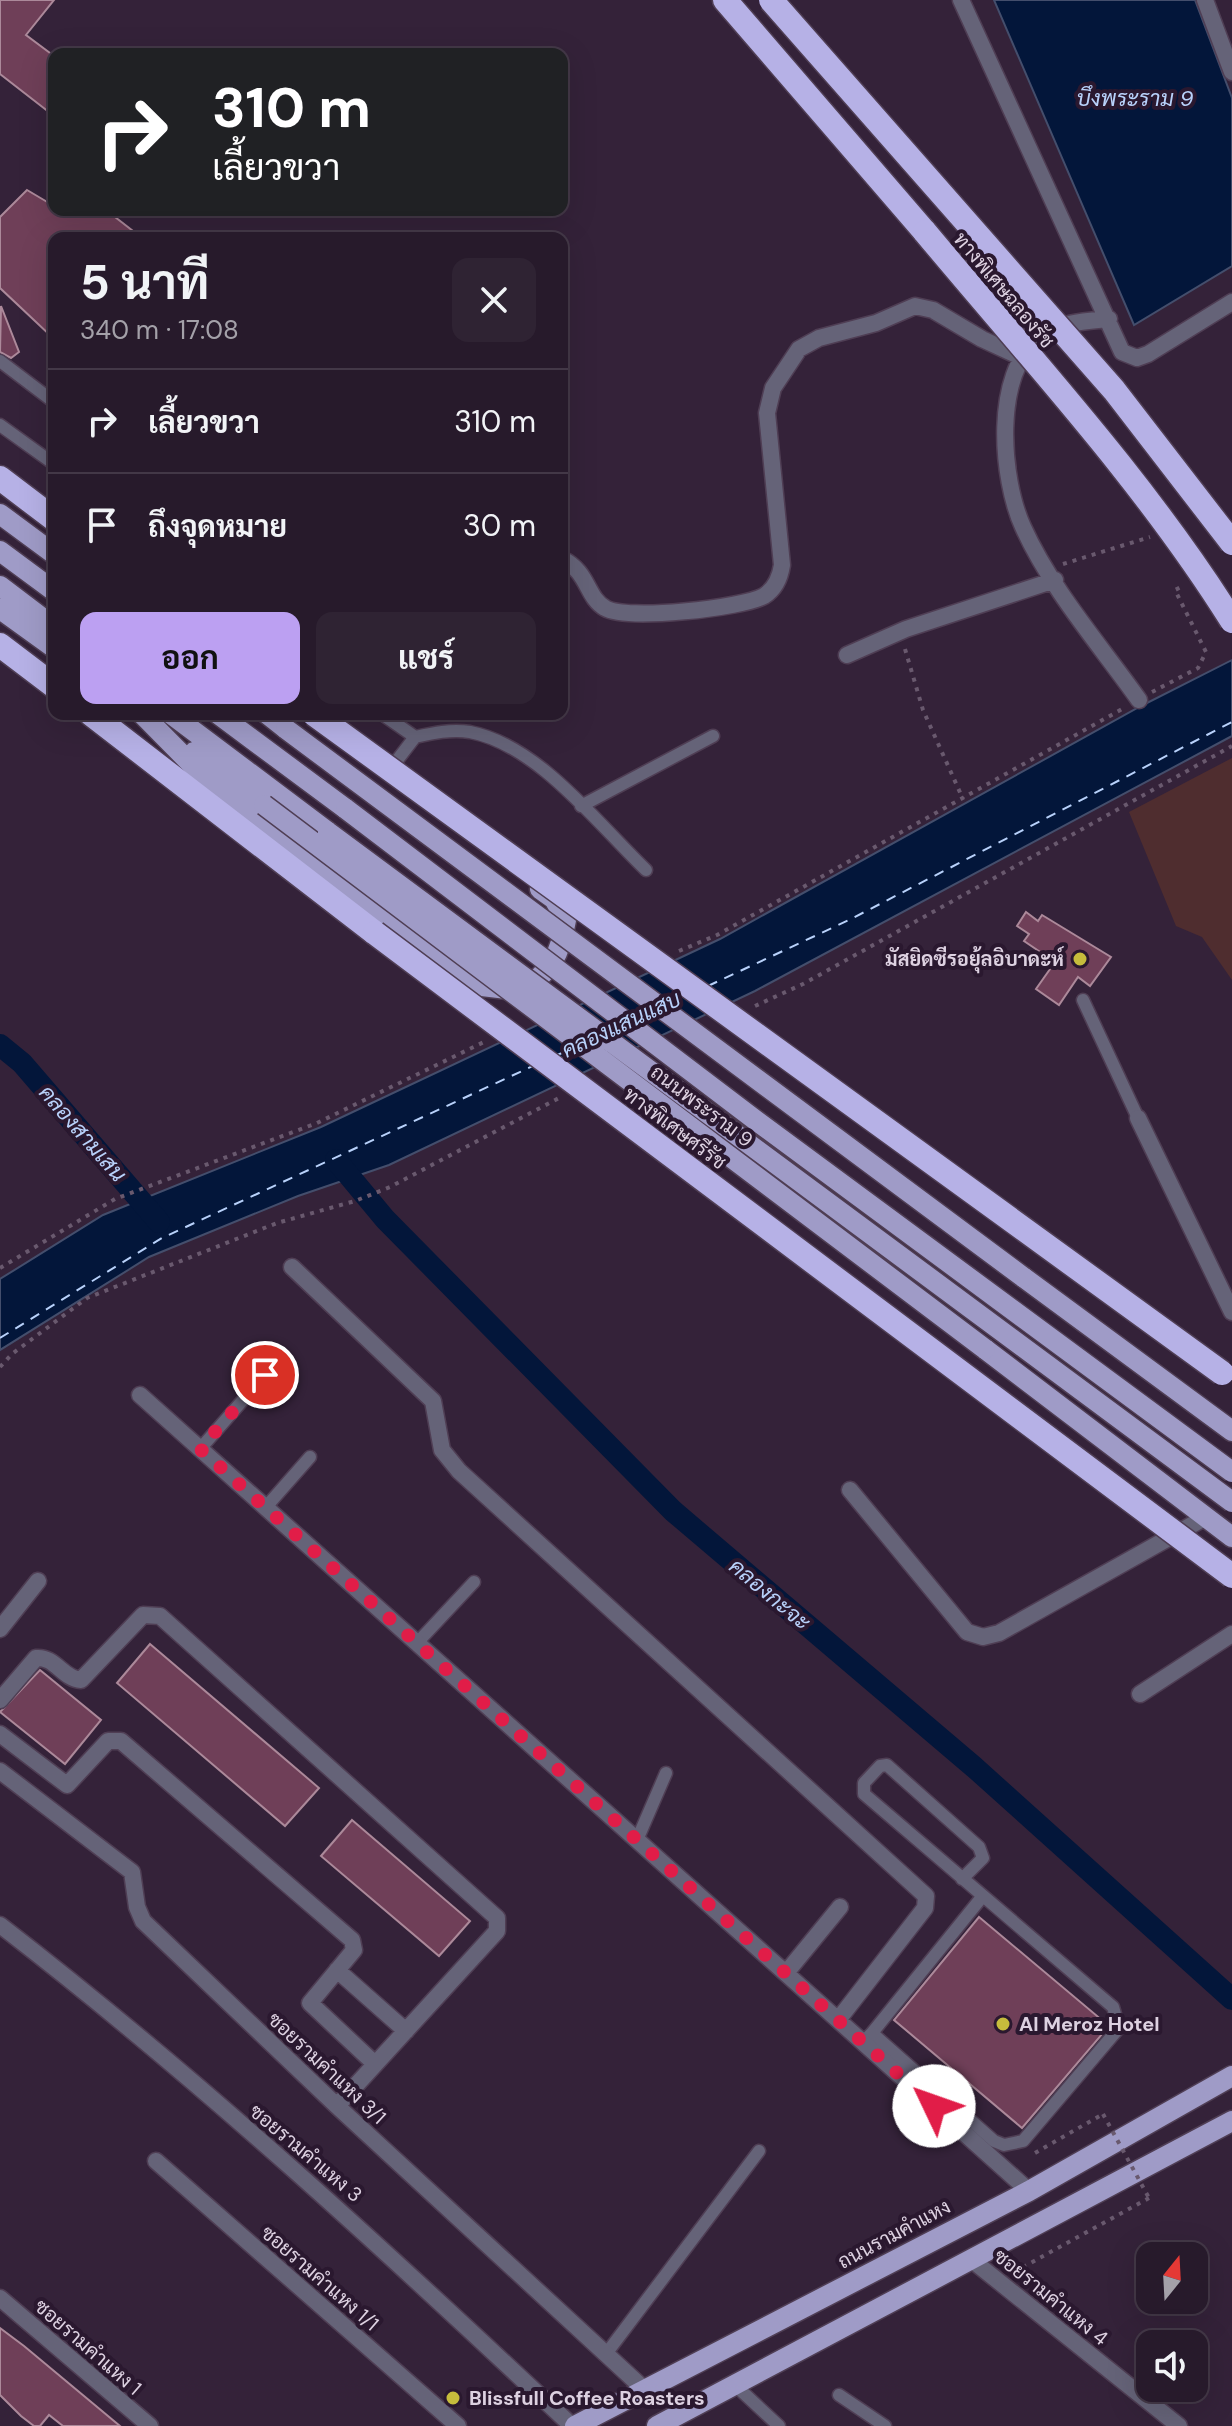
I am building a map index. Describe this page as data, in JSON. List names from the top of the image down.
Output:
{
  "streets": {
    "highway": ["ทางพิเศษฉลองรัช", "ทางพิเศษศรีรัช"],
    "main road": ["ถนนพระราม 9", "ถนนรามคำแหง"],
    "street": [
      "ซอยรามคำแหง 3/1",
      "ซอยรามคำแหง 3",
      "ซอยรามคำแหง 1/1",
      "ซอยรามคำแหง 4",
      "ซอยรามคำแหง 1"
    ]
  },
  "crossings": [
    ["ซอยรามคำแหง 3/1", "ถนนรามคำแหง"],
    ["ซอยรามคำแหง 3", "ถนนรามคำแหง"]
  ],
  "water": [
    "บึงพระราม 9",
    "คลองแสนแสบ",
    "คลองสามเสน",
    "คลองกะจะ"
  ],
  "places": ["มัสยิดซีรอยุ้ลอิบาดะห์", "Al Meroz Hotel", "Blissfull Coffee Roasters"],
  "north": "top",
  "page": {
    "turn": ["310 m", "เลี้ยวขวา"],
    "heading": ["5 นาที", "340 m · 17:08"],
    "list": [
      {
        "name": "เลี้ยวขวา",
        "value": "310 m"
      },
      {
        "name": "ถึงจุดหมาย",
        "value": "30 m"
      }
    ],
    "buttons": ["ออก", "แชร์"]
  }
}
